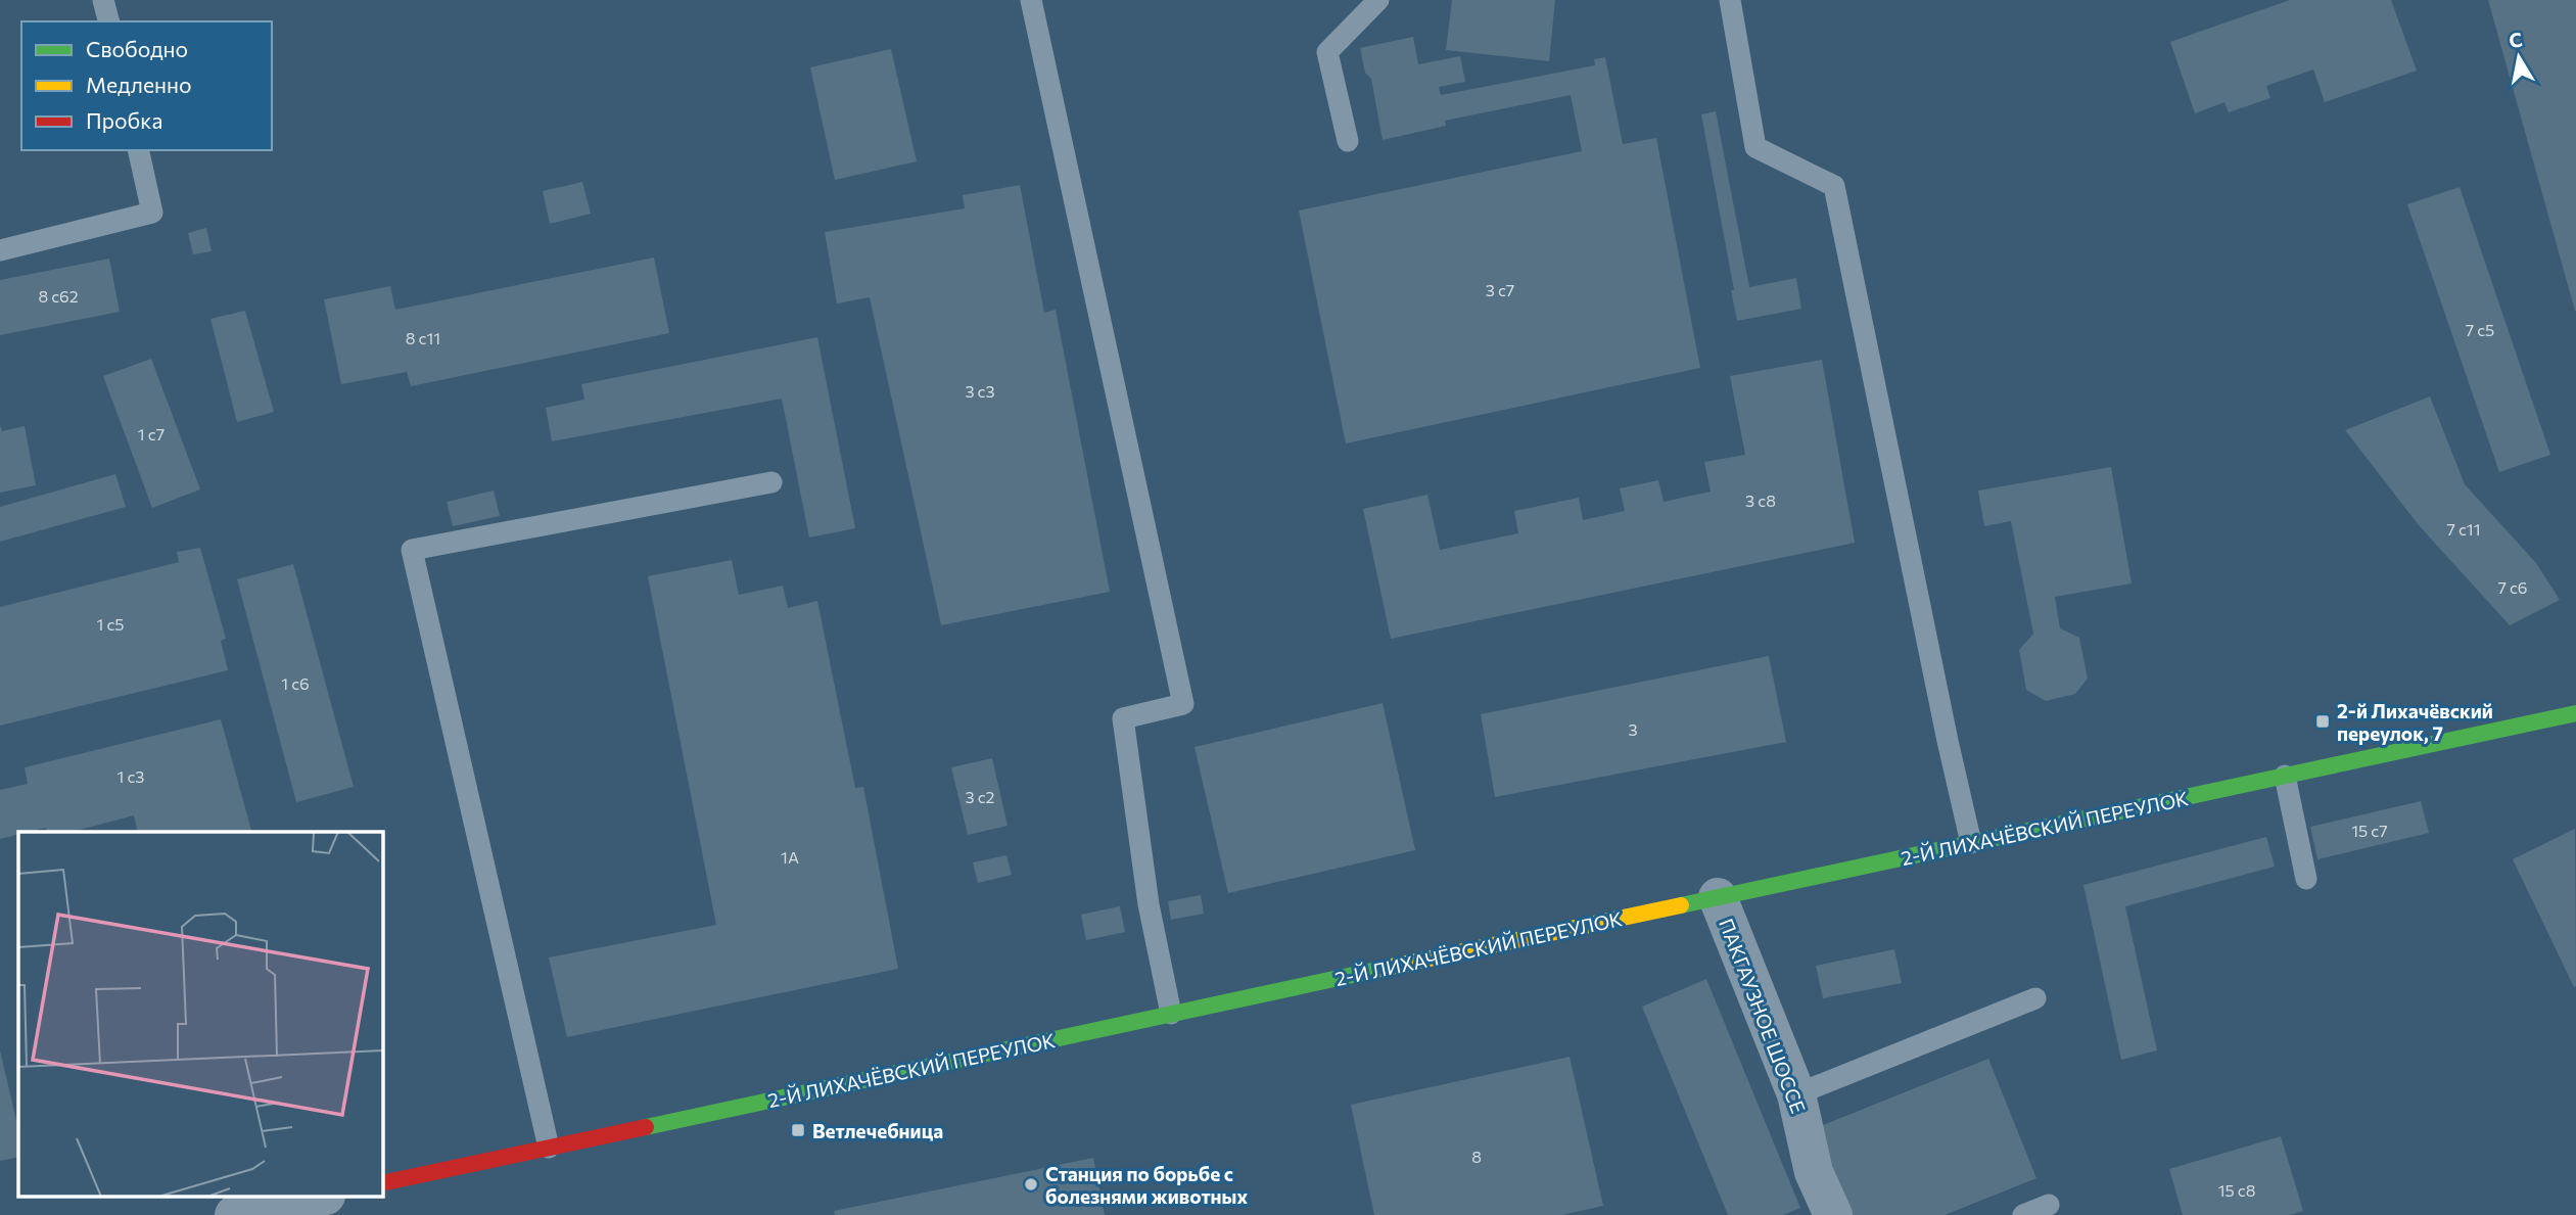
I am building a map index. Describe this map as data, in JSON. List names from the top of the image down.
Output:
{
  "streets": {
    "street": ["2-Й ЛИХАЧЁВСКИЙ ПЕРЕУЛОК", "ПАКГАУЗНОЕ ШОССЕ"]
  },
  "crossings": [
    ["2-Й ЛИХАЧЁВСКИЙ ПЕРЕУЛОК", "ПАКГАУЗНОЕ ШОССЕ"]
  ],
  "places": {
    "transit": ["2-й Лихачёвский переулок, 7", "Ветлечебница"],
    "other": ["Станция по борьбе с болезнями животных"]
  },
  "house_numbers": [
    "3 с7",
    "8 с62",
    "7 с5",
    "8 с11",
    "3 с3",
    "1 с7",
    "3 с8",
    "7 с11",
    "7 с6",
    "1 с5",
    "1 с6",
    "3",
    "1 с3",
    "3 с2",
    "15 с7",
    "1А",
    "8",
    "15 с8"
  ],
  "legend": ["Свободно", "Медленно", "Пробка"],
  "north": "top"
}
